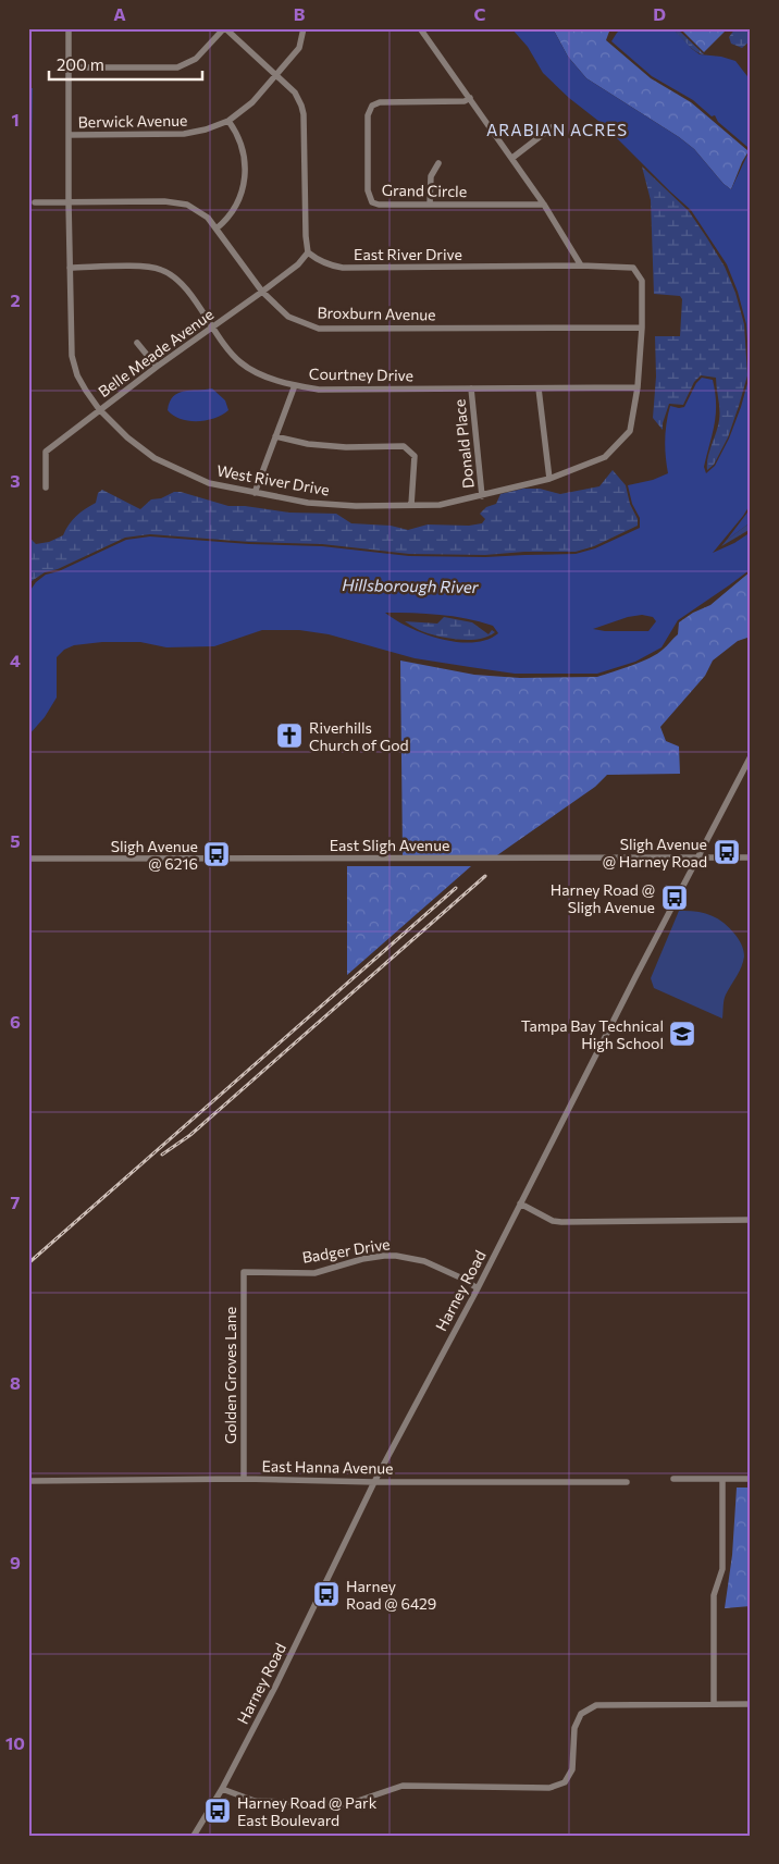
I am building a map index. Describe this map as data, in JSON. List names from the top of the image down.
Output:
{
  "streets": {
    "street": [
      "Berwick Avenue",
      "Grand Circle",
      "East River Drive",
      "Broxburn Avenue",
      "Belle Meade Avenue",
      "Courtney Drive",
      "Donald Place",
      "West River Drive",
      "East Sligh Avenue",
      "Badger Drive",
      "Harney Road",
      "Golden Groves Lane",
      "East Hanna Avenue"
    ]
  },
  "crossings": [
    ["Berwick Avenue", "West River Drive"],
    ["East River Drive", "Broxburn Avenue"],
    ["East River Drive", "Belle Meade Avenue"],
    ["East River Drive", "Courtney Drive"],
    ["East River Drive", "West River Drive"],
    ["Broxburn Avenue", "Belle Meade Avenue"],
    ["Broxburn Avenue", "West River Drive"],
    ["Belle Meade Avenue", "Courtney Drive"],
    ["Belle Meade Avenue", "West River Drive"],
    ["Courtney Drive", "Donald Place"],
    ["Courtney Drive", "West River Drive"],
    ["Donald Place", "West River Drive"],
    ["East Sligh Avenue", "Harney Road"],
    ["Badger Drive", "Harney Road"],
    ["Badger Drive", "Golden Groves Lane"],
    ["Harney Road", "East Hanna Avenue"],
    ["Golden Groves Lane", "East Hanna Avenue"]
  ],
  "districts": ["ARABIAN ACRES"],
  "water": ["Hillsborough River"],
  "places": {
    "church": ["Riverhills Church of God"],
    "bus stop": [
      "Sligh Avenue @ Harney Road",
      "Sligh Avenue @ 6216",
      "Harney Road @ Sligh Avenue",
      "Harney Road @ 6429",
      "Harney Road @ Park East Boulevard"
    ],
    "school or university": ["Tampa Bay Technical High School"]
  },
  "scale_bar": "200 m",
  "grid": {
    "columns": [
      "A",
      "B",
      "C",
      "D"
    ],
    "rows": [
      "1",
      "2",
      "3",
      "4",
      "5",
      "6",
      "7",
      "8",
      "9",
      "10"
    ]
  }
}
